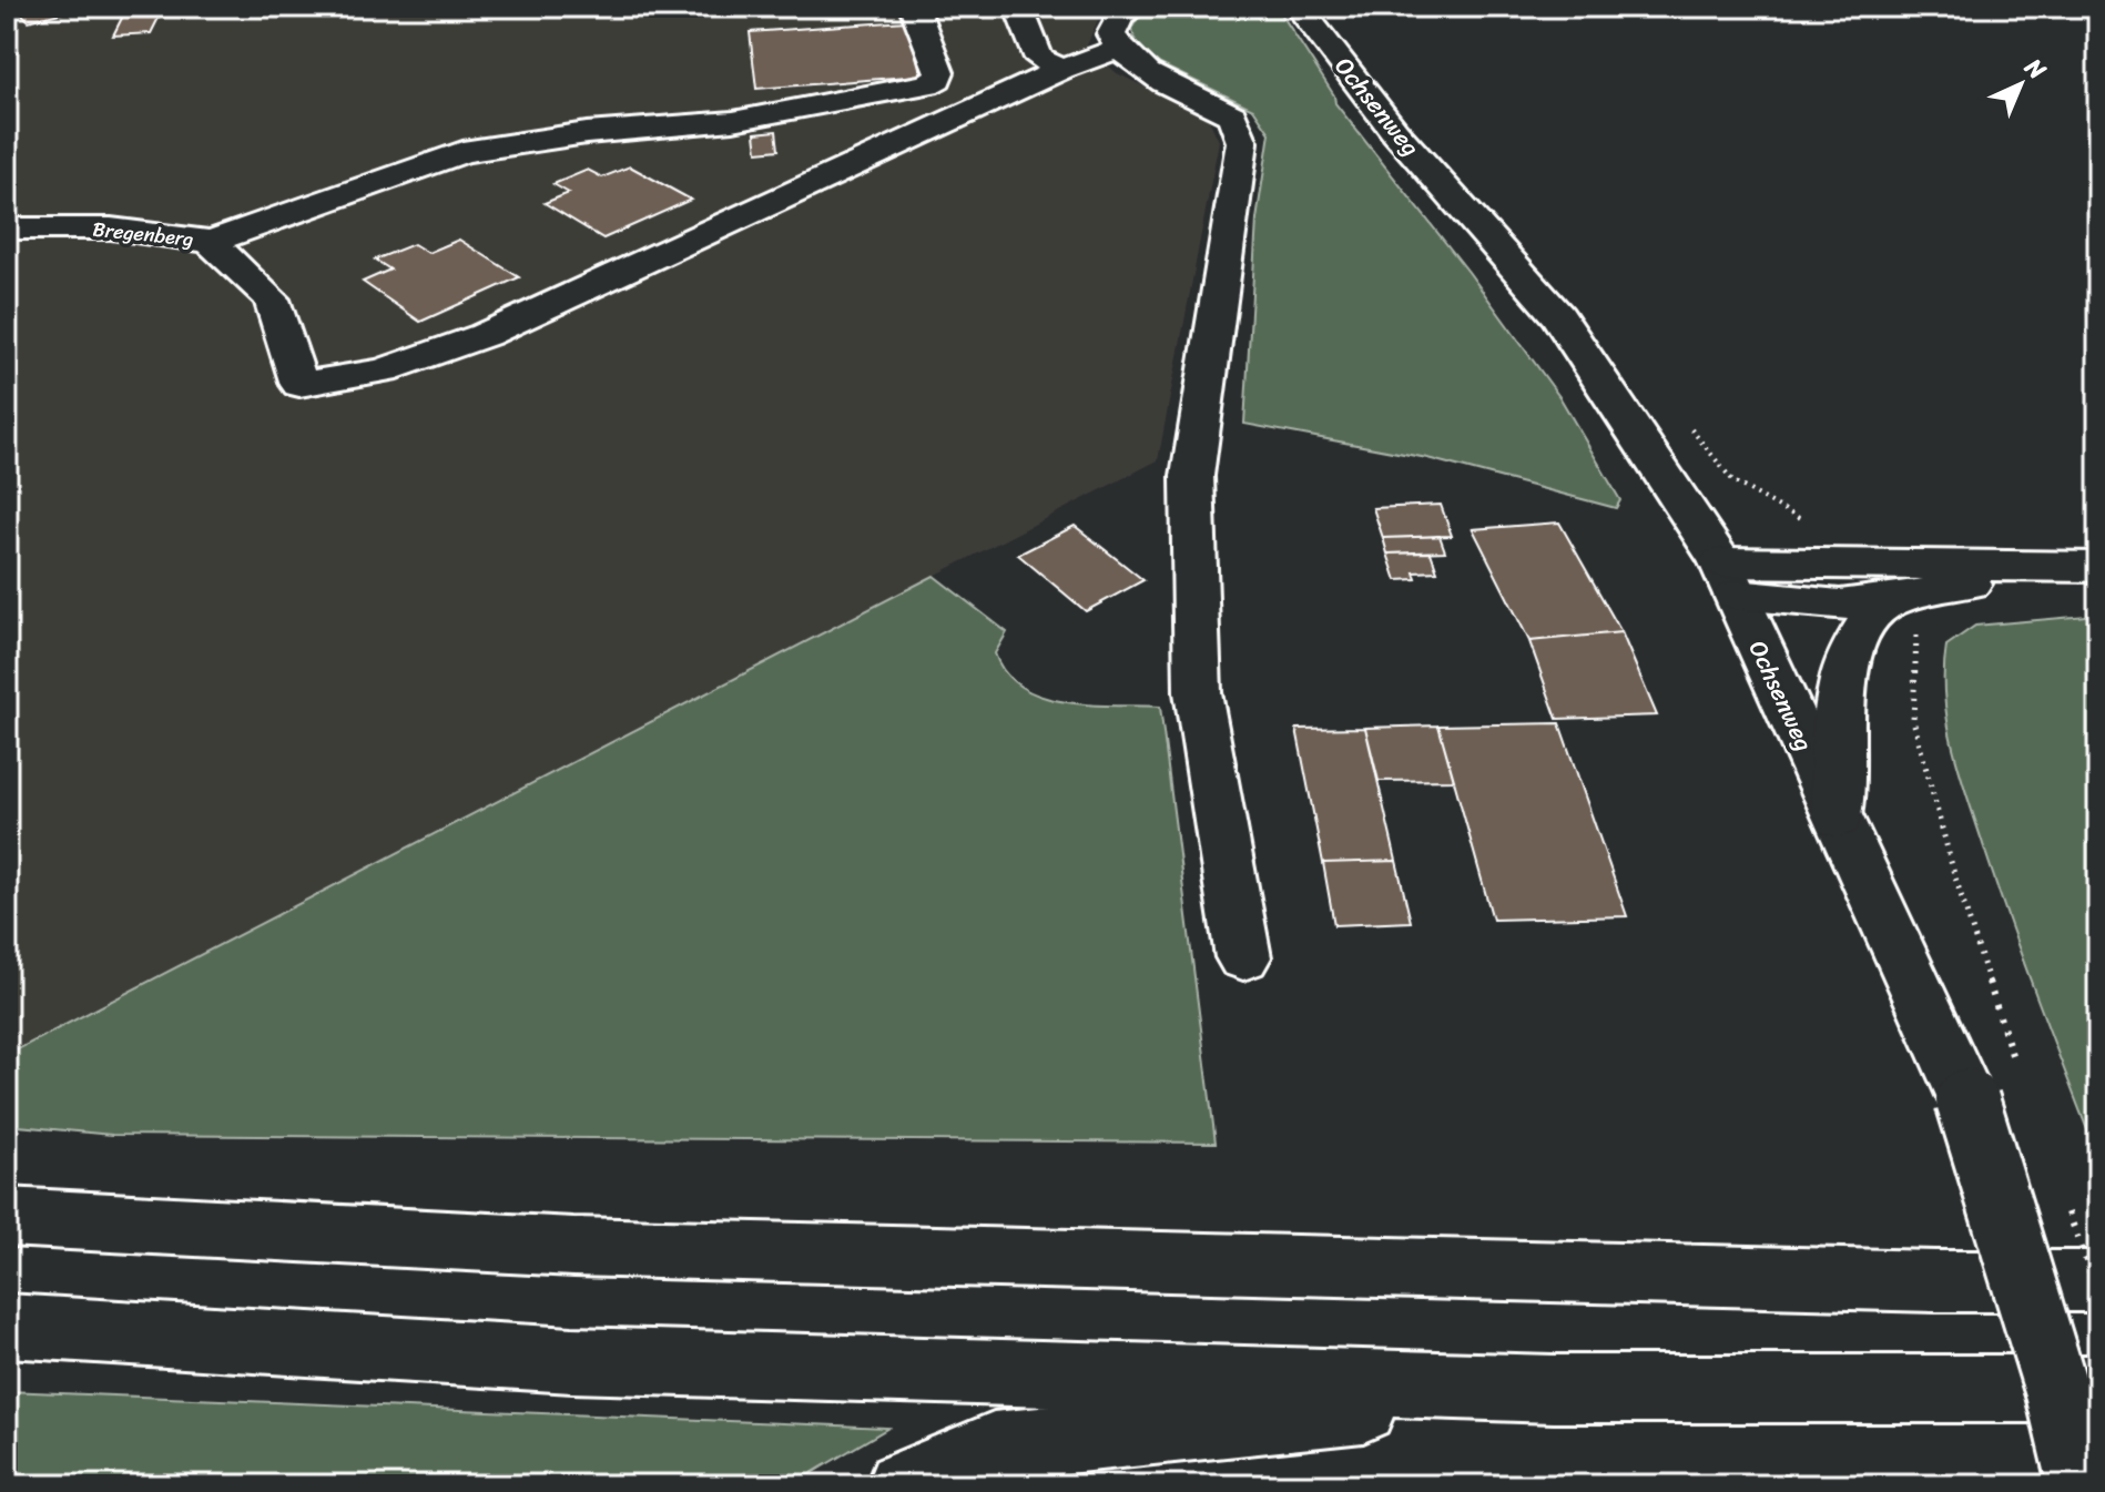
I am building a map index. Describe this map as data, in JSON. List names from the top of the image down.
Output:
{
  "streets": {
    "main road": ["Ochsenweg", "Bregenberg"]
  },
  "north": "top right"
}
